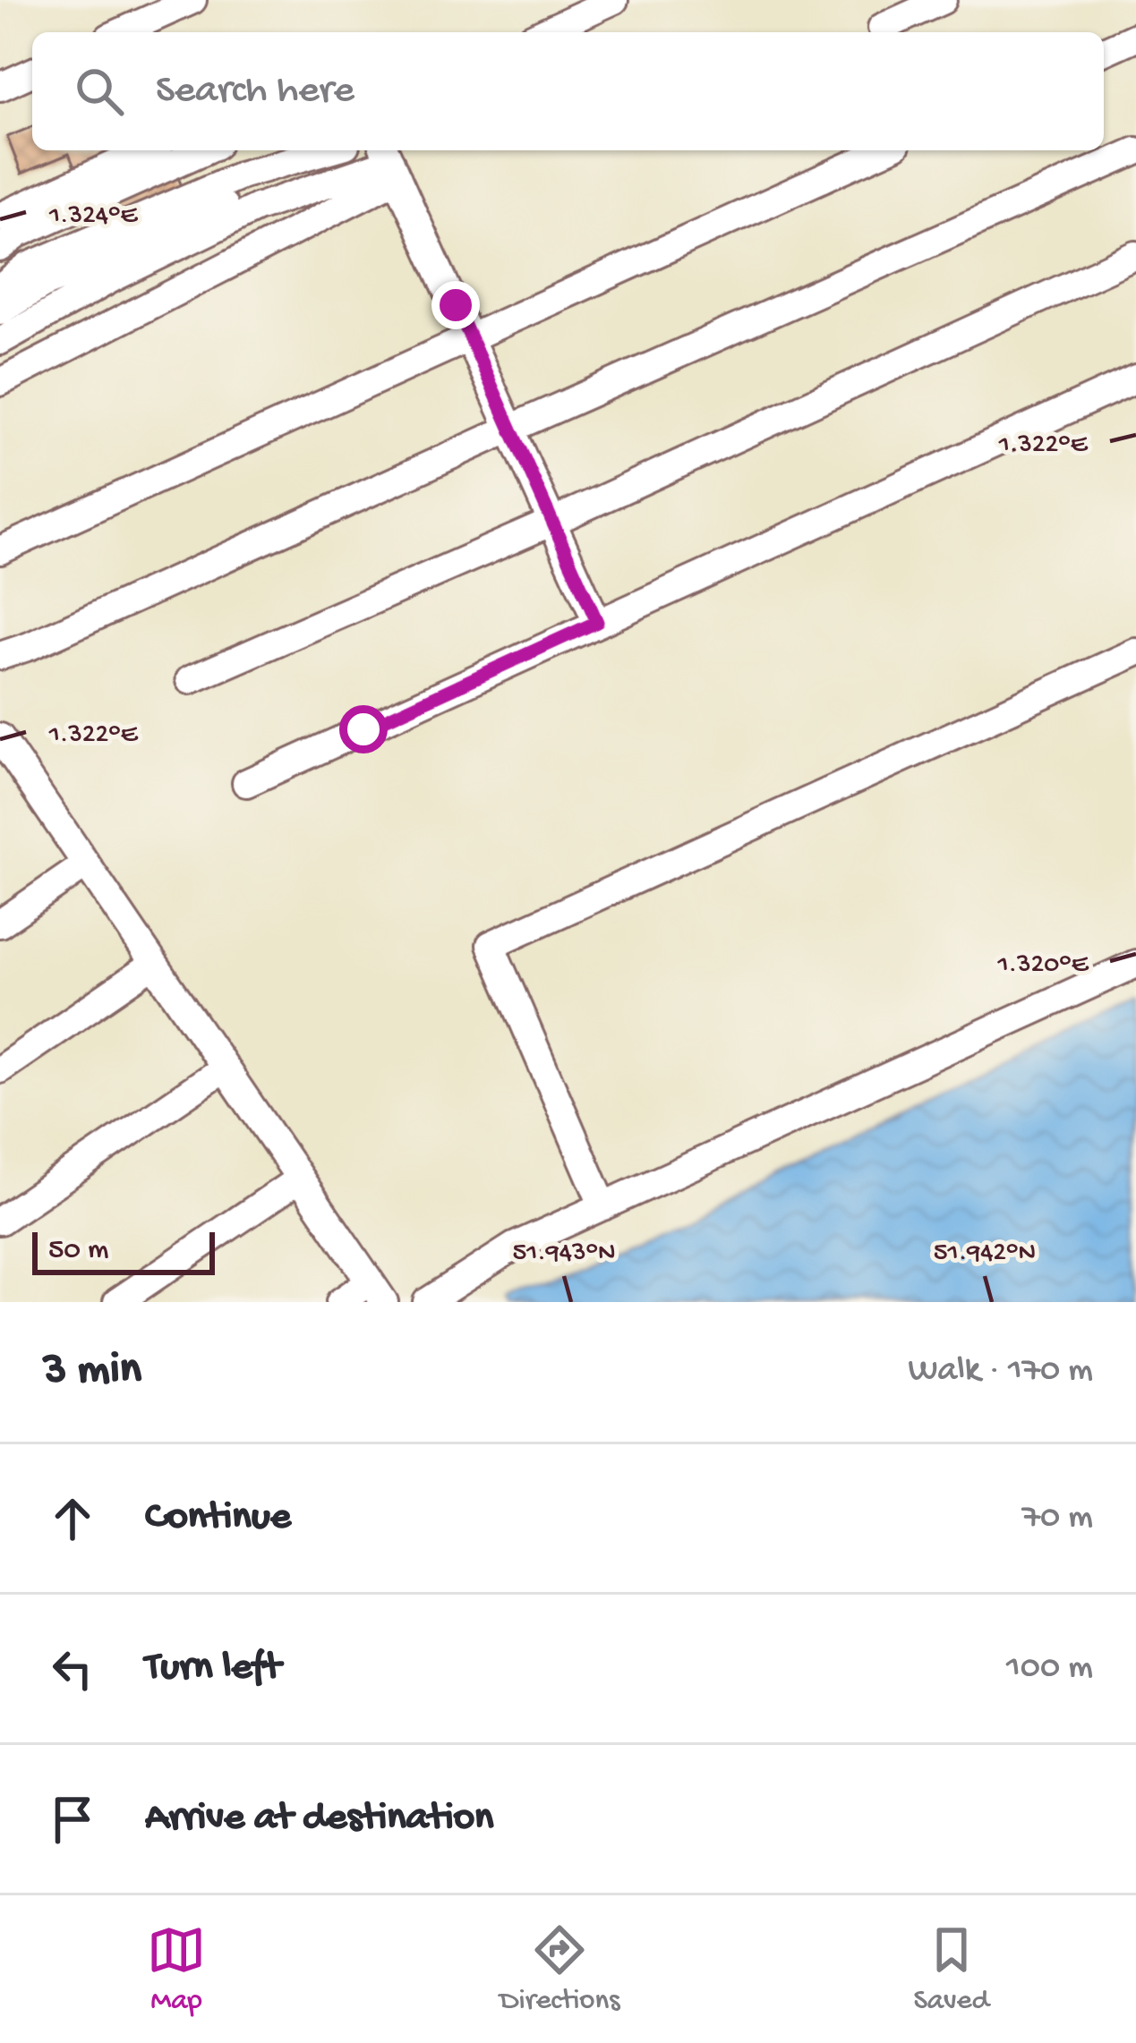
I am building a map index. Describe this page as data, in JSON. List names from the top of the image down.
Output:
{
  "scale_bar": "50 m",
  "page": {
    "search": "Search here",
    "scale": "50 m",
    "heading": ["3 min", "Walk · 170 m"],
    "list": [
      ["Continue", "70 m"],
      ["Turn left", "100 m"],
      "Arrive at destination"
    ],
    "nav": ["Map", "Directions", "Saved"]
  },
  "coordinates": [
    "1.324°E",
    "1.322°E",
    "1.320°E",
    "51.943°N",
    "51.942°N"
  ]
}
